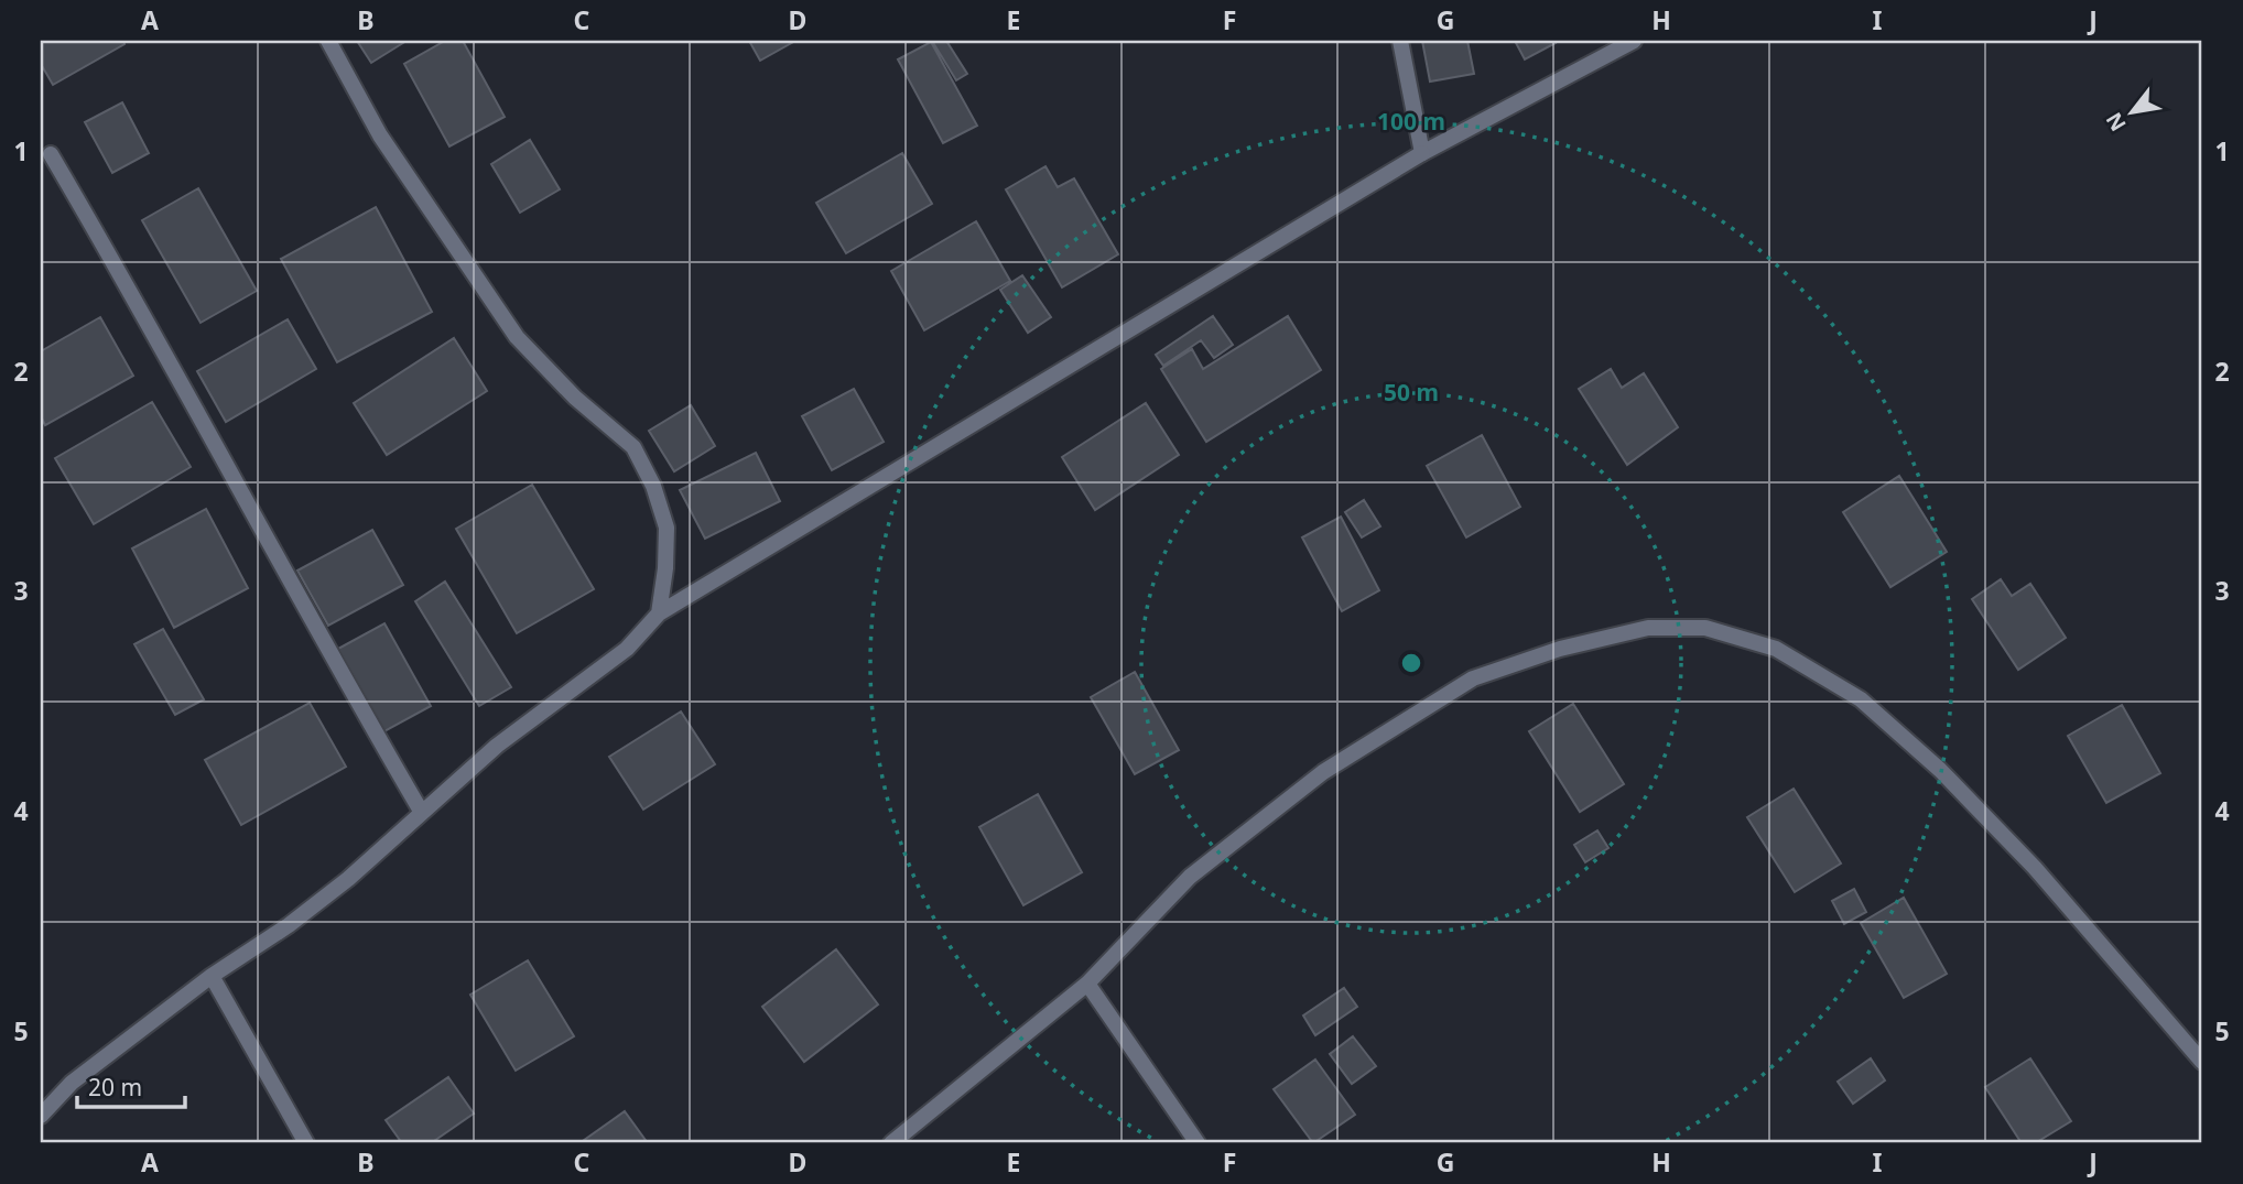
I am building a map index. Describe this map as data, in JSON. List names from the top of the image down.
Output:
{
  "scale_bar": "20 m",
  "north": "bottom left",
  "grid": {
    "columns": [
      "A",
      "B",
      "C",
      "D",
      "E",
      "F",
      "G",
      "H",
      "I",
      "J"
    ],
    "rows": [
      "1",
      "2",
      "3",
      "4",
      "5"
    ]
  },
  "rings": ["100 m", "50 m"]
}
